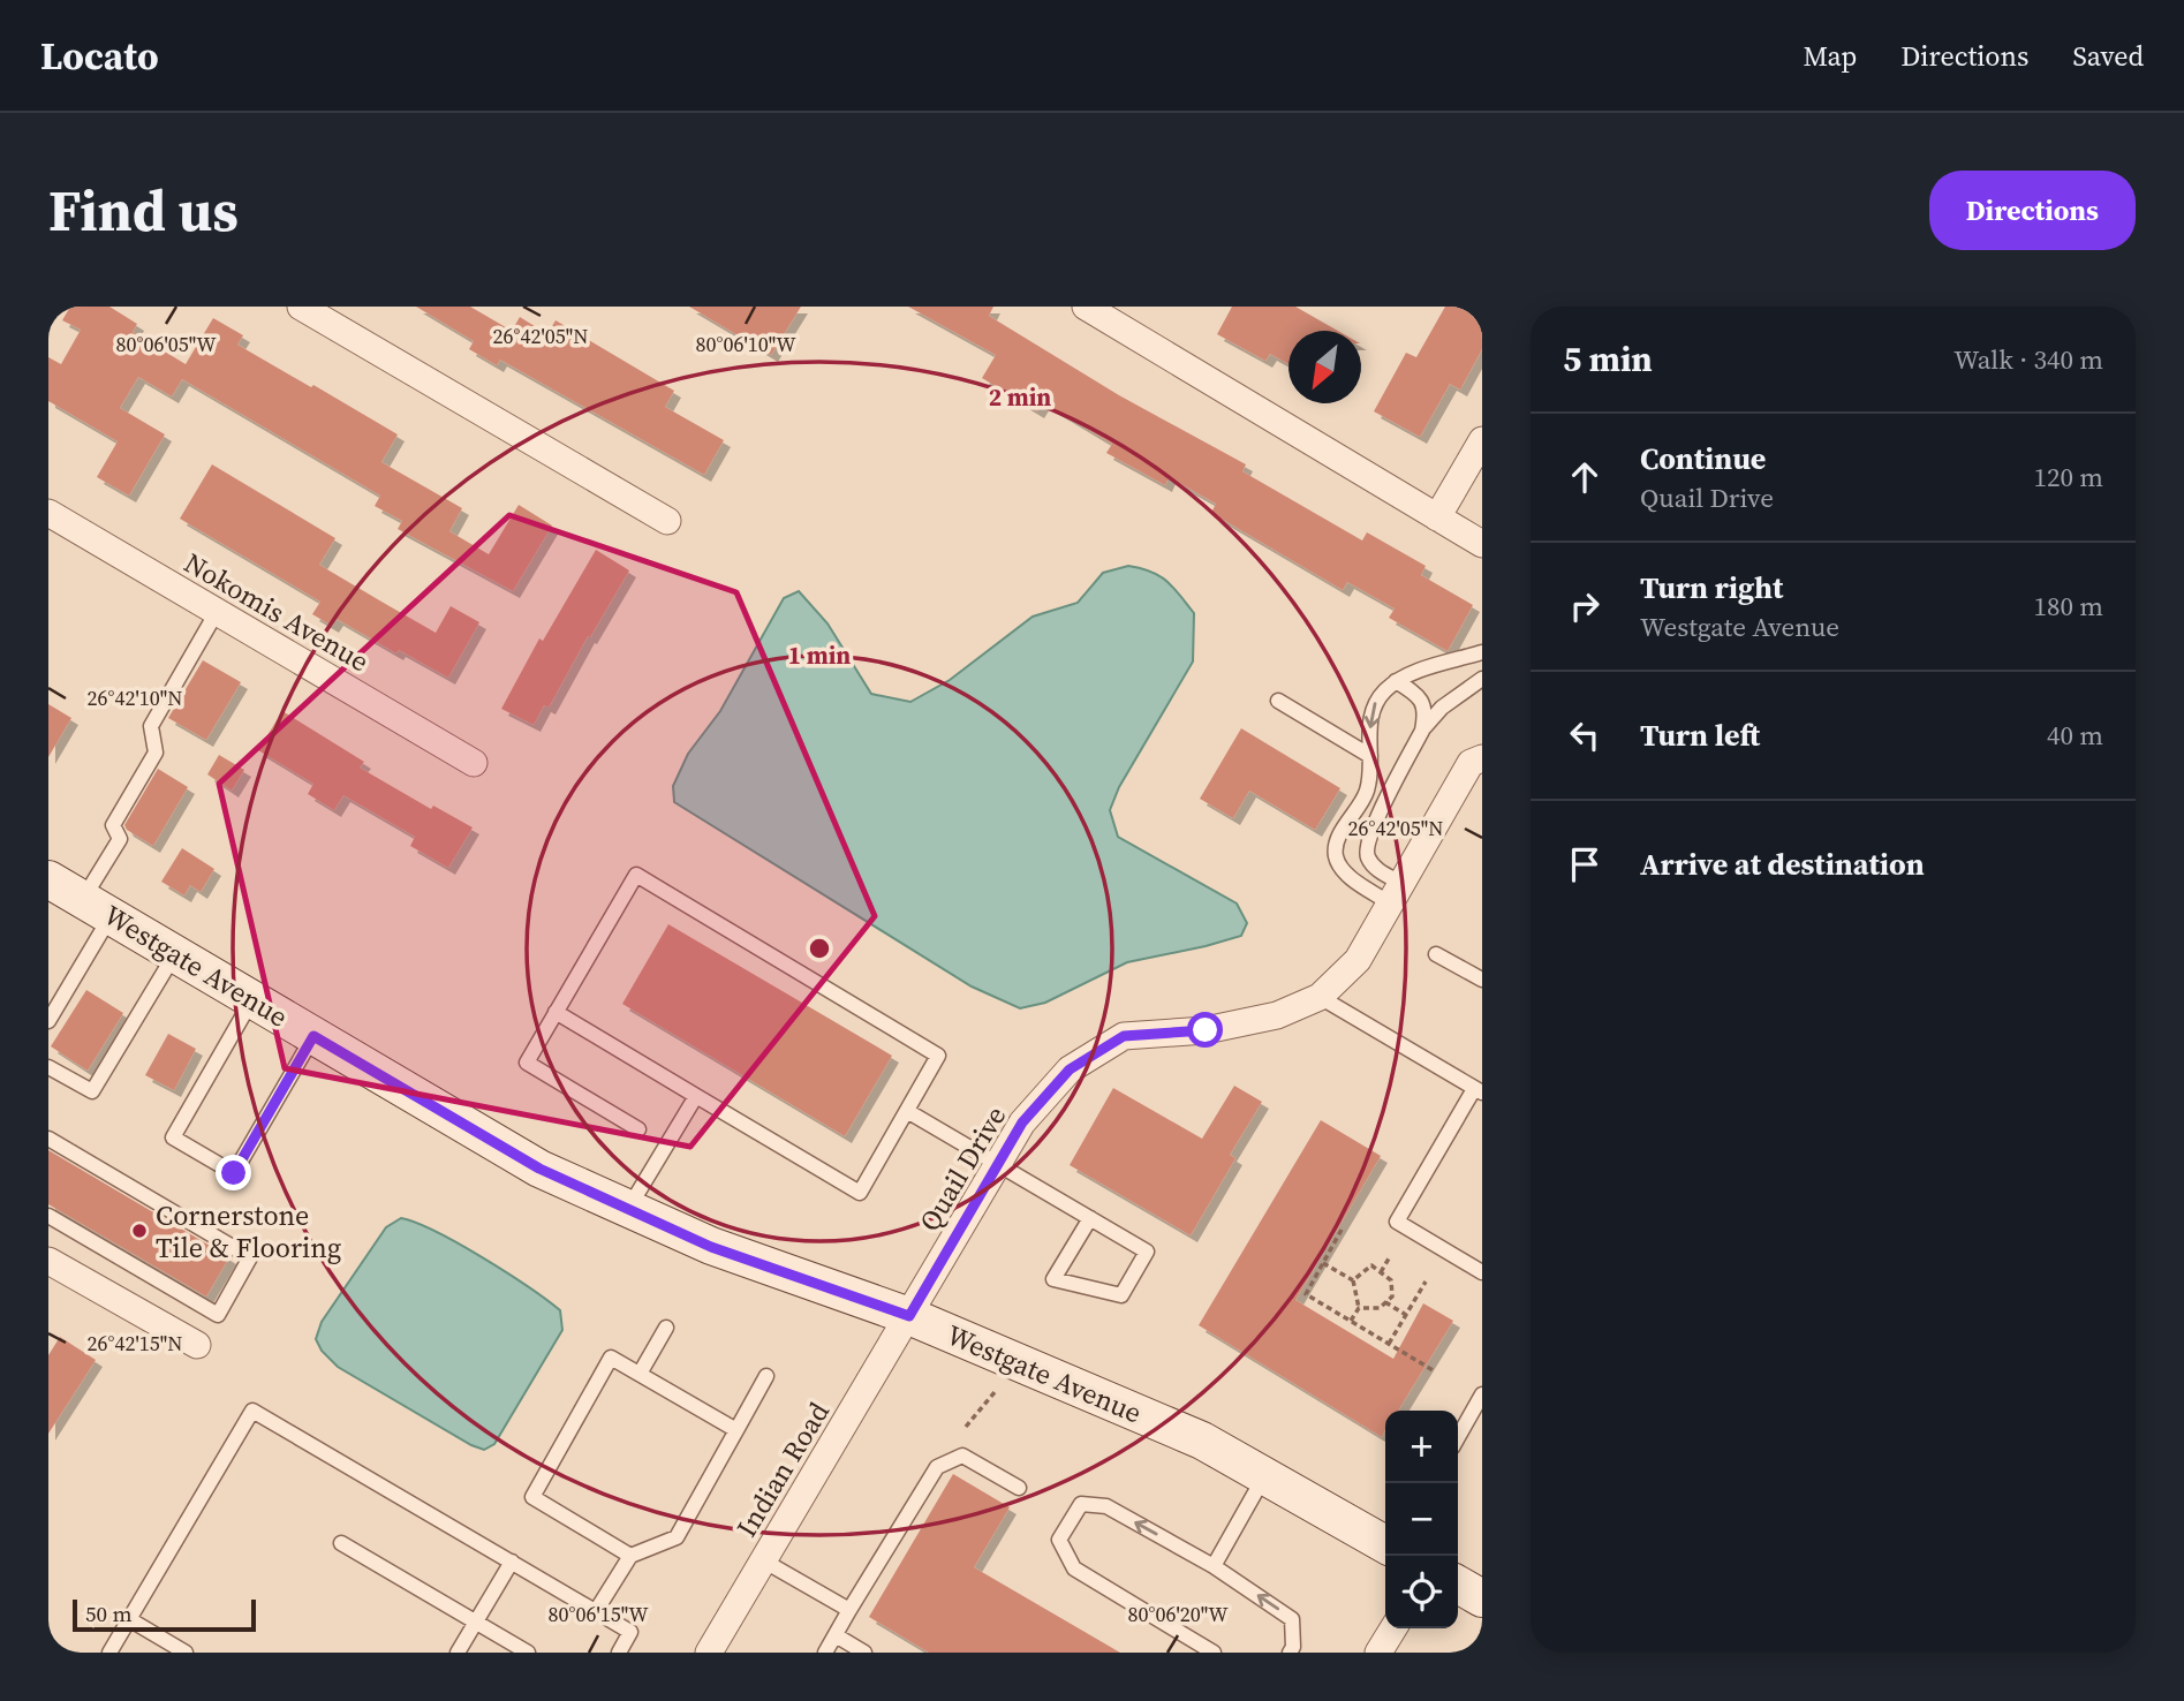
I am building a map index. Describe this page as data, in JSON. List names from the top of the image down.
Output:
{
  "streets": {
    "street": [
      "Nokomis Avenue",
      "Westgate Avenue",
      "Quail Drive",
      "Indian Road"
    ]
  },
  "crossings": [
    ["Westgate Avenue", "Quail Drive"],
    ["Westgate Avenue", "Indian Road"],
    ["Quail Drive", "Indian Road"]
  ],
  "places": ["Cornerstone Tile & Flooring"],
  "scale_bar": "50 m",
  "north": "bottom left",
  "page": {
    "header": "Locato",
    "nav": ["Map", "Directions", "Saved"],
    "buttons": "Directions",
    "title": "Find us",
    "heading": ["5 min", "Walk · 340 m"],
    "list": [
      ["Continue", "Quail Drive", "120 m"],
      ["Turn right", "Westgate Avenue", "180 m"],
      ["Turn left", "40 m"],
      "Arrive at destination"
    ],
    "map_buttons": ["+", "−"],
    "scale": "50 m"
  },
  "coordinates": [
    "26°42'05\"N",
    "80°06'05\"W",
    "80°06'10\"W",
    "26°42'10\"N",
    "26°42'15\"N",
    "80°06'15\"W",
    "80°06'20\"W"
  ],
  "rings": ["2 min", "1 min"]
}
